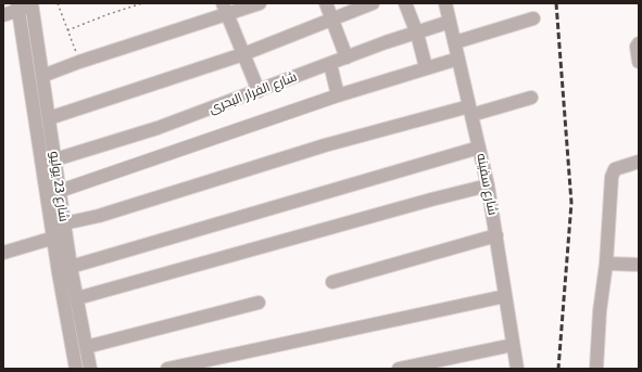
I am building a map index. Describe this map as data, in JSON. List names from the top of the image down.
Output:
{
  "streets": {
    "street": ["شارع الفرار البحرى", "شارع سفينه", "شارع 23 يوليو"]
  },
  "crossings": [
    ["شارع الفرار البحرى", "شارع سفينه"],
    ["شارع الفرار البحرى", "شارع 23 يوليو"]
  ]
}
